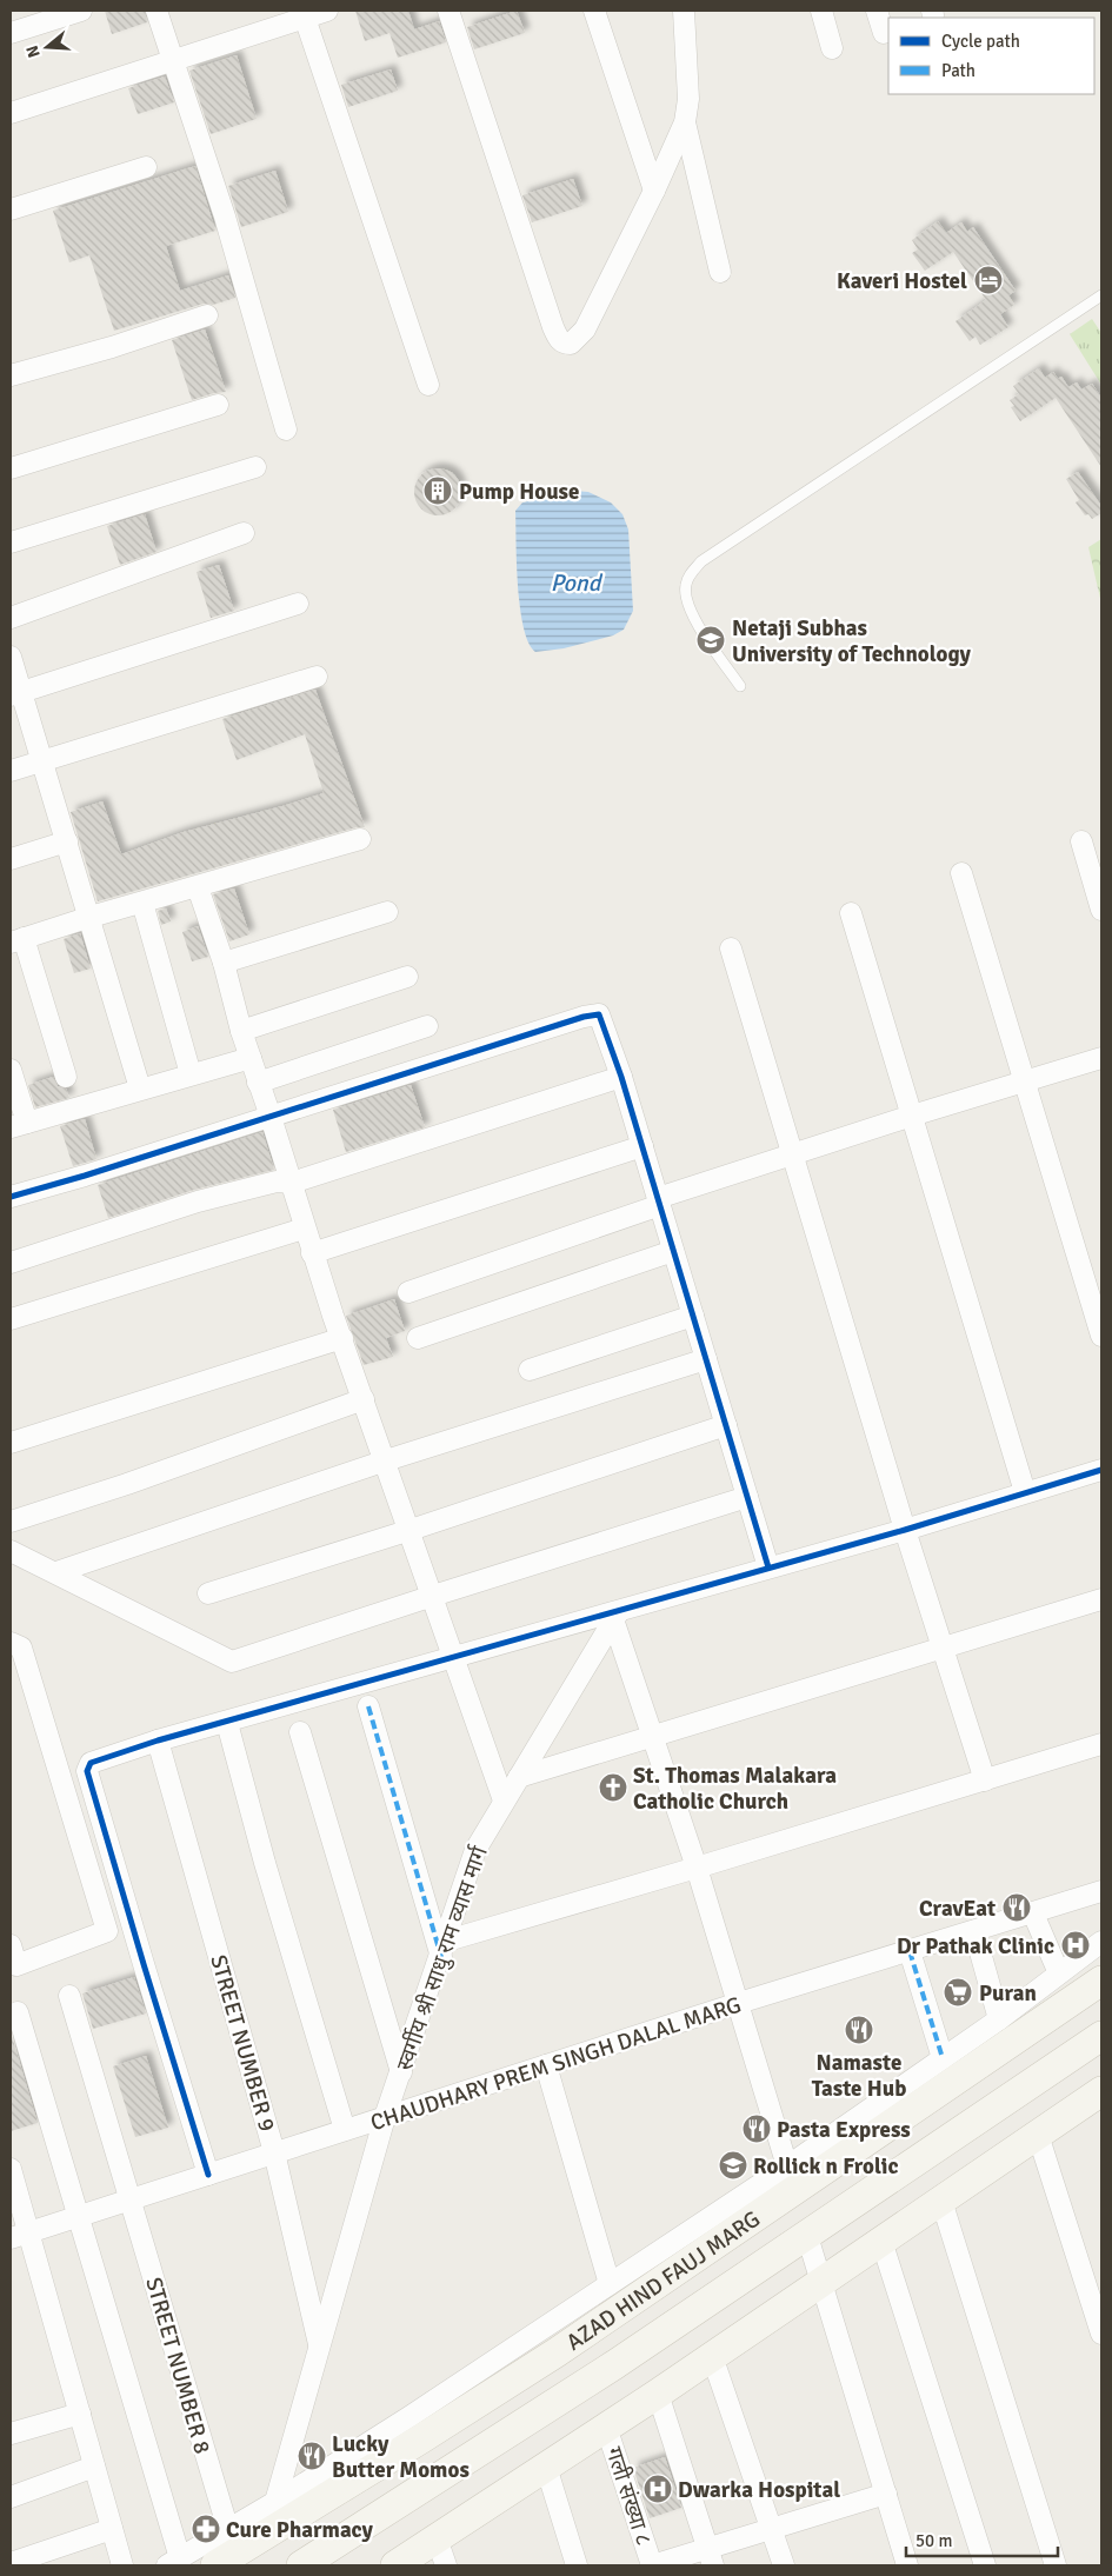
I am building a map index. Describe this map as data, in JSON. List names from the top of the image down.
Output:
{
  "streets": {
    "main road": ["AZAD HIND FAUJ MARG"],
    "street": [
      "स्वर्गीय श्री साधु राम व्यास मार्ग",
      "STREET NUMBER 9",
      "CHAUDHARY PREM SINGH DALAL MARG",
      "STREET NUMBER 8",
      "गली संख्या ८"
    ]
  },
  "crossings": [
    ["स्वर्गीय श्री साधु राम व्यास मार्ग", "STREET NUMBER 9"],
    ["स्वर्गीय श्री साधु राम व्यास मार्ग", "CHAUDHARY PREM SINGH DALAL MARG"],
    ["स्वर्गीय श्री साधु राम व्यास मार्ग", "AZAD HIND FAUJ MARG"],
    ["STREET NUMBER 9", "CHAUDHARY PREM SINGH DALAL MARG"],
    ["CHAUDHARY PREM SINGH DALAL MARG", "STREET NUMBER 8"]
  ],
  "water": ["Pond"],
  "places": {
    "hotel": ["Kaveri Hostel"],
    "building": ["Pump House"],
    "school or university": ["Netaji Subhas University of Technology", "Rollick n Frolic"],
    "church": ["St. Thomas Malakara Catholic Church"],
    "restaurant": [
      "CravEat",
      "Namaste Taste Hub",
      "Pasta Express",
      "Lucky Butter Momos"
    ],
    "hospital": ["Dr Pathak Clinic", "Dwarka Hospital"],
    "supermarket": ["Puran"],
    "pharmacy": ["Cure Pharmacy"]
  },
  "legend": ["Cycle path", "Path"],
  "scale_bar": "50 m",
  "north": "left"
}
